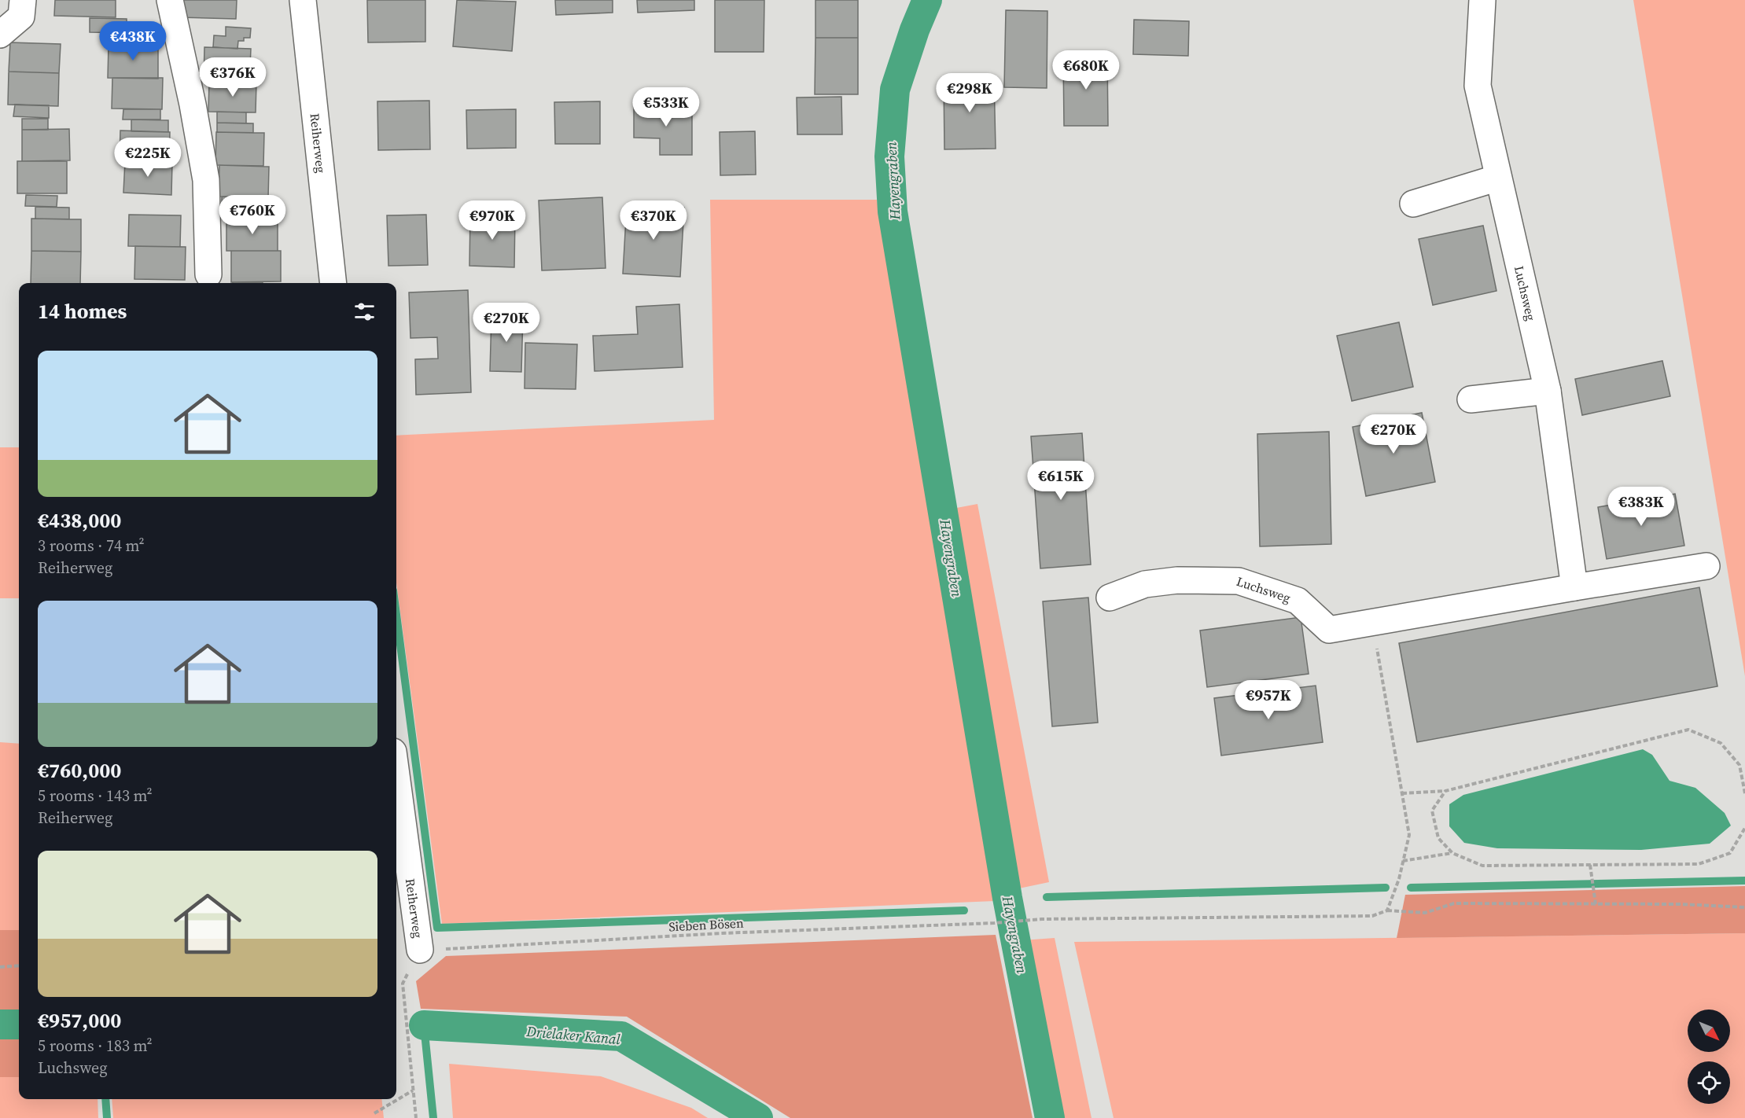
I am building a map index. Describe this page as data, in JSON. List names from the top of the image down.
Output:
{
  "streets": {
    "street": ["Reiherweg", "Luchsweg"],
    "path": ["Sieben Bösen"]
  },
  "crossings": [
    ["Reiherweg", "Sieben Bösen"]
  ],
  "water": ["Hayengraben", "Drielaker Kanal"],
  "north": "bottom right",
  "page": {
    "price": [
      "€438K",
      "€680K",
      "€376K",
      "€298K",
      "€533K",
      "€225K",
      "€760K",
      "€970K",
      "€370K",
      "€270K",
      "€270K",
      "€615K",
      "€383K",
      "€957K"
    ],
    "heading": "14 homes",
    "list": [
      {
        "name": "€438,000",
        "note": "3 rooms · 74 m² · Reiherweg"
      },
      {
        "name": "€760,000",
        "note": "5 rooms · 143 m² · Reiherweg"
      },
      {
        "name": "€957,000",
        "note": "5 rooms · 183 m² · Luchsweg"
      }
    ]
  }
}
